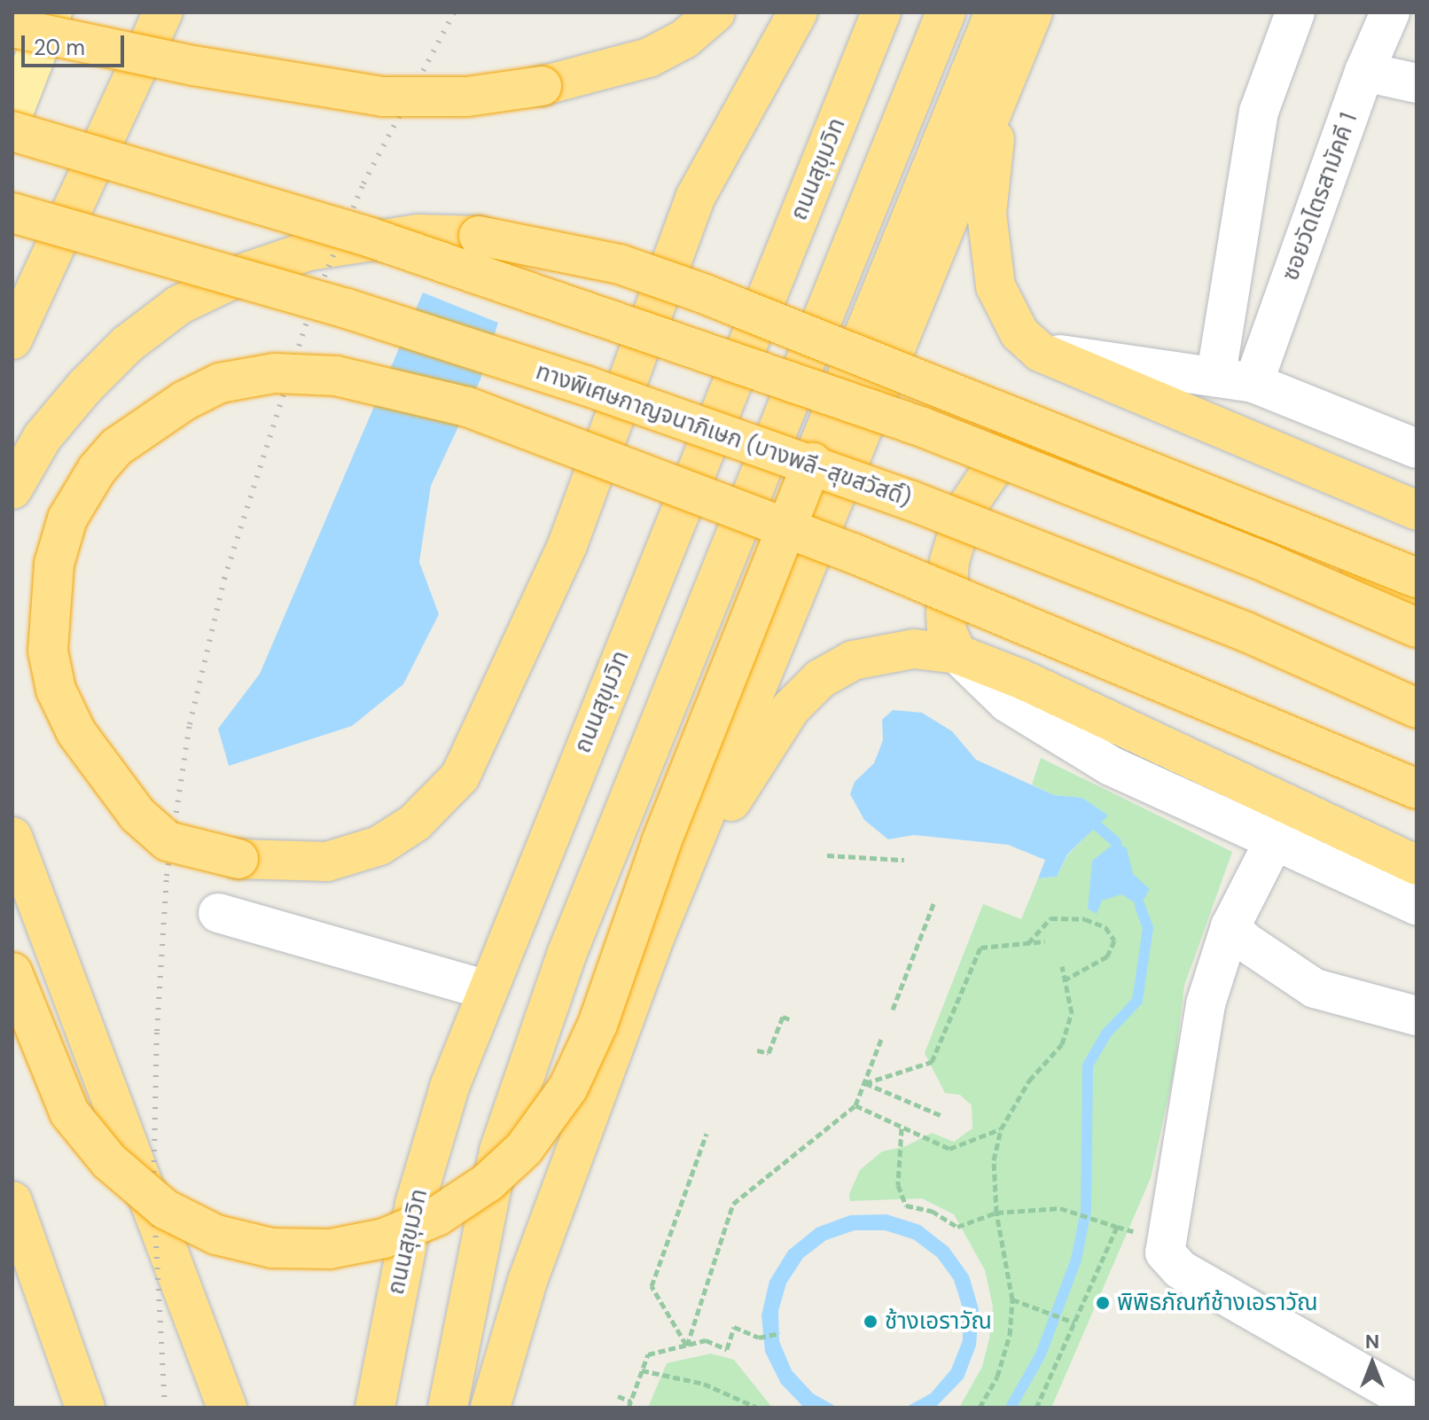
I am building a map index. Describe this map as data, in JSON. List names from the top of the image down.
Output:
{
  "streets": {
    "highway": ["ถนนสุขุมวิท", "ทางพิเศษกาญจนาภิเษก (บางพลี-สุขสวัสดิ์)"],
    "street": ["ซอยวัดไตรสามัคคี 1"]
  },
  "places": ["พิพิธภัณฑ์ช้างเอราวัณ", "ช้างเอราวัณ"],
  "scale_bar": "20 m",
  "north": "top"
}
